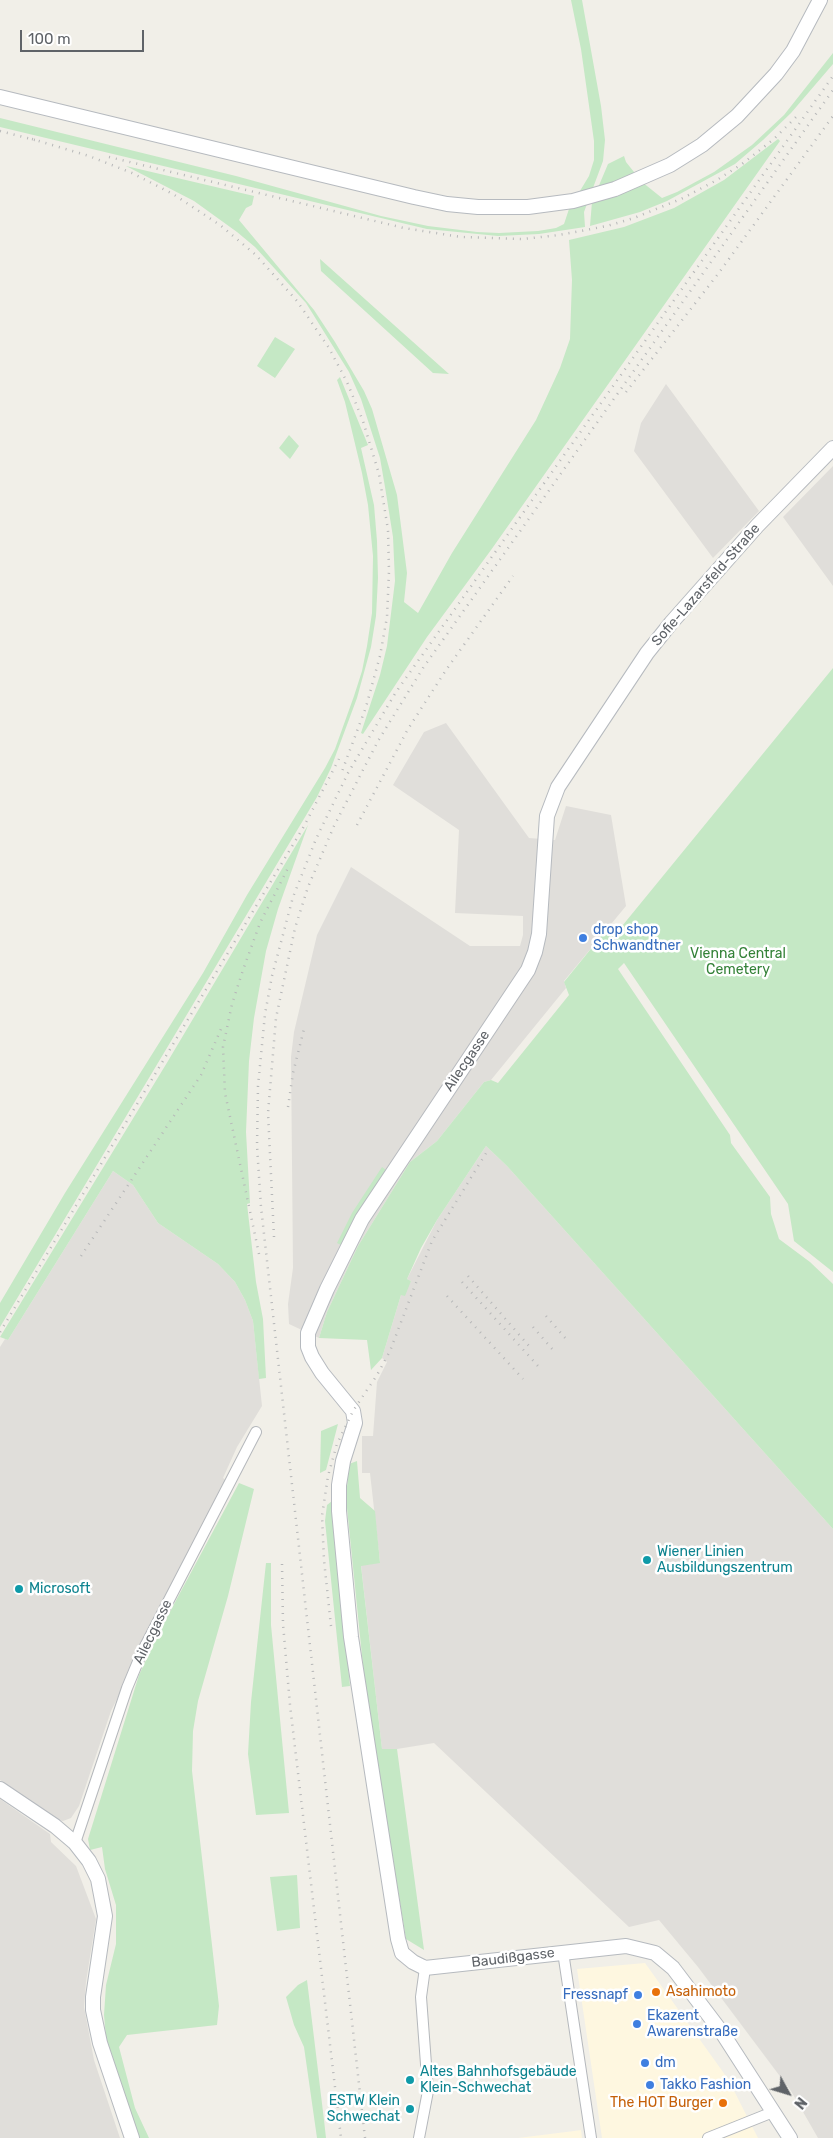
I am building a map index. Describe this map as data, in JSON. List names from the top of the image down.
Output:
{
  "streets": {
    "street": ["Sofie-Lazarsfeld-Straße", "Ailecgasse", "Baudißgasse"]
  },
  "crossings": [
    ["Sofie-Lazarsfeld-Straße", "Ailecgasse"],
    ["Ailecgasse", "Baudißgasse"]
  ],
  "parks": ["Vienna Central Cemetery"],
  "places": [
    "drop shop Schwandtner",
    "Wiener Linien Ausbildungszentrum",
    "Microsoft",
    "Asahimoto",
    "Fressnapf",
    "Ekazent Awarenstraße",
    "dm",
    "Altes Bahnhofsgebäude Klein-Schwechat",
    "Takko Fashion",
    "The HOT Burger",
    "ESTW Klein Schwechat"
  ],
  "scale_bar": "100 m",
  "north": "bottom right"
}
